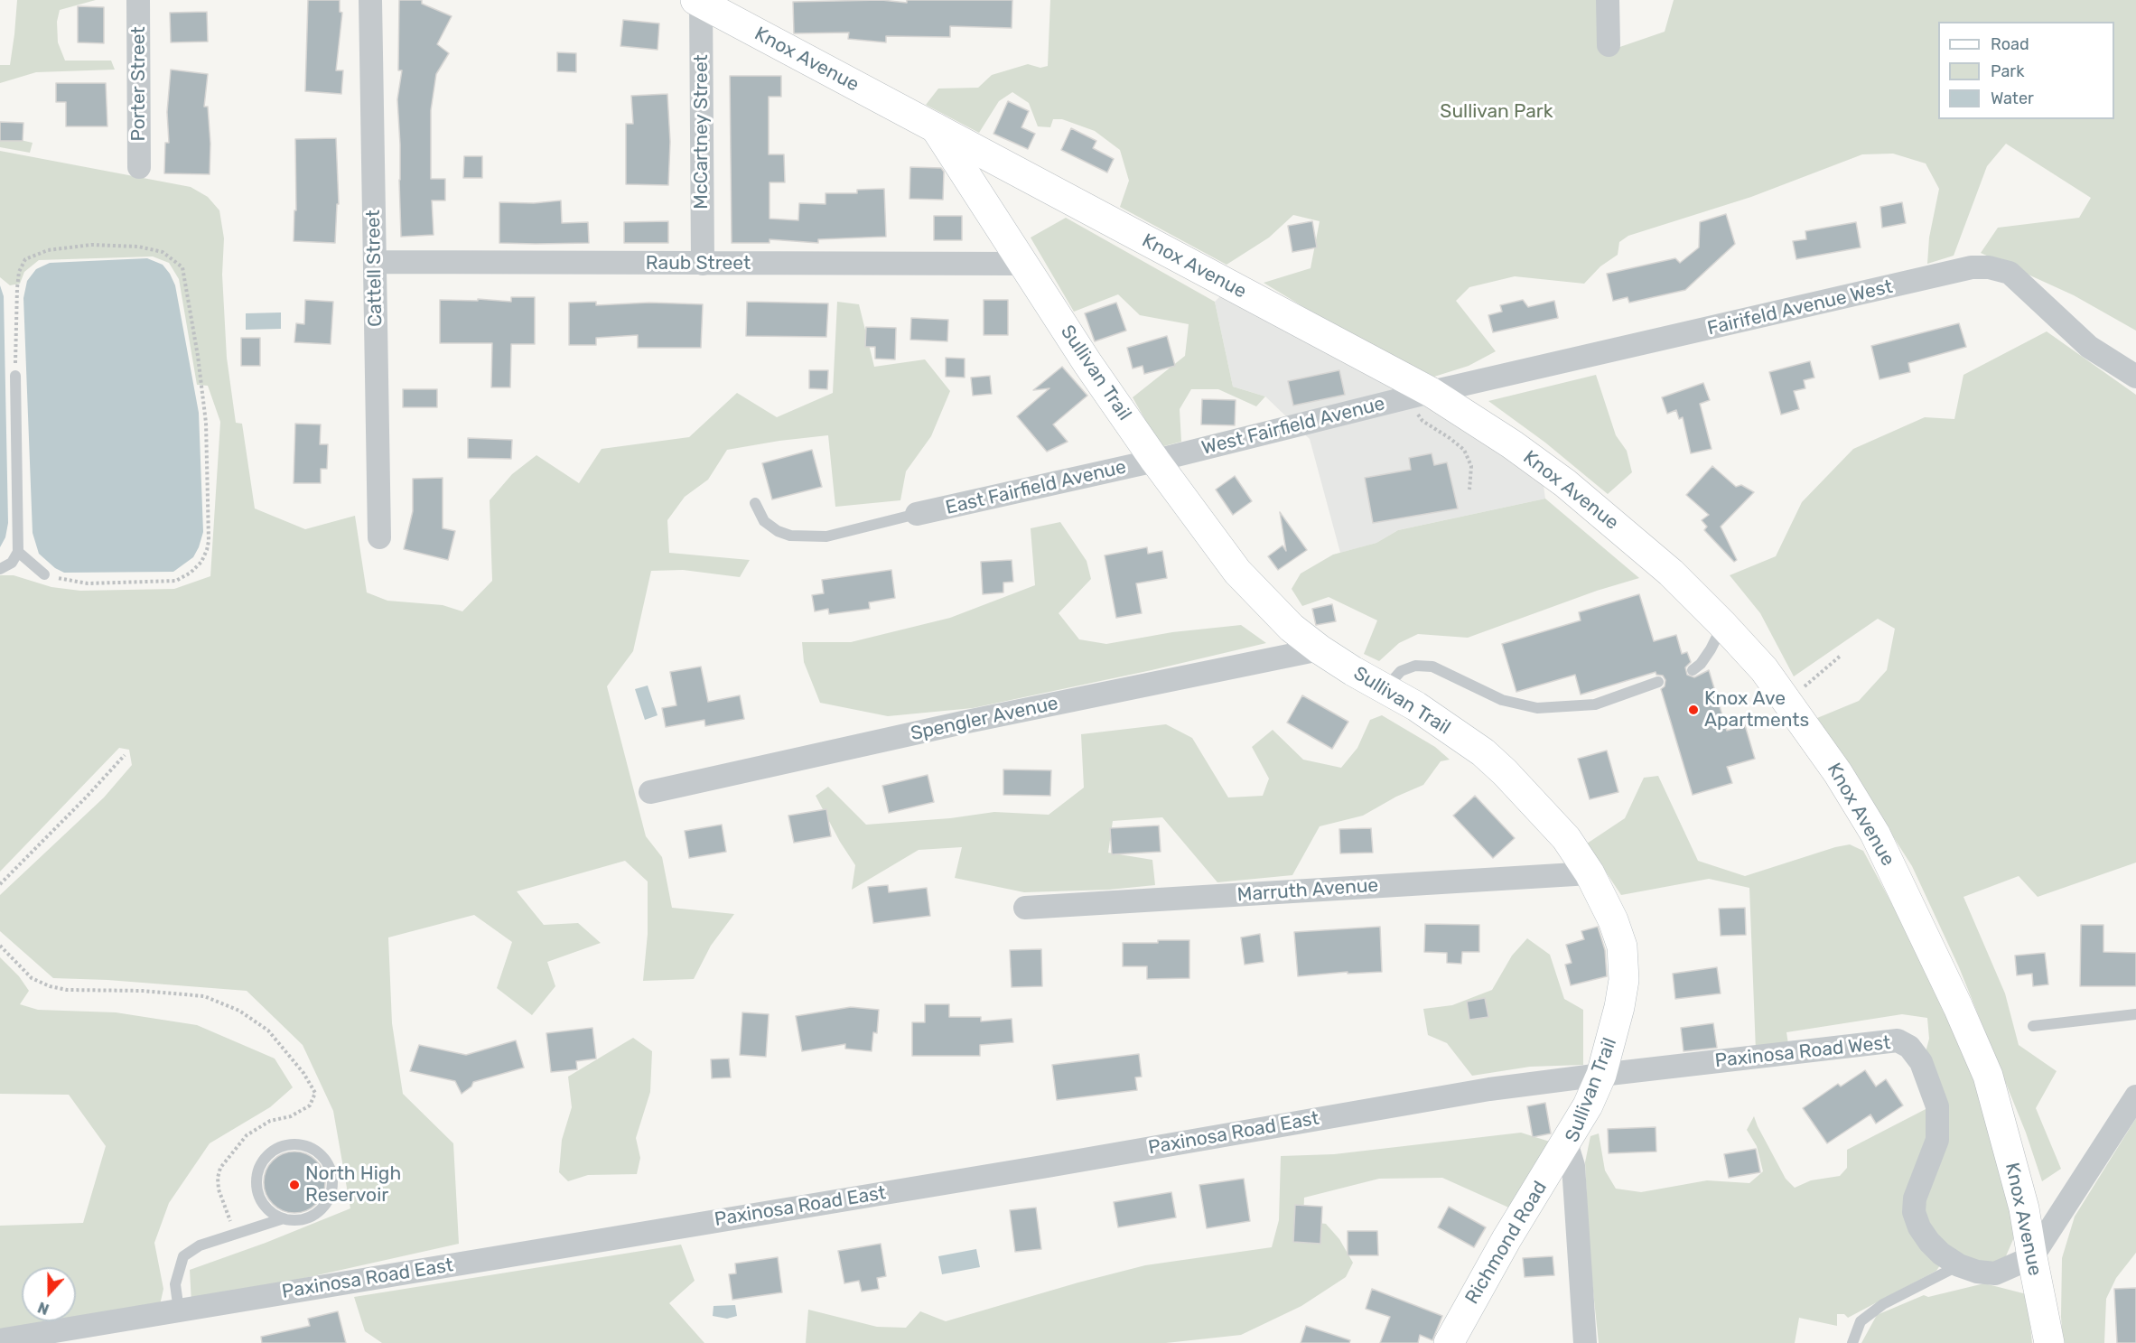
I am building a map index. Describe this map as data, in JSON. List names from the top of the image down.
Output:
{
  "streets": {
    "main road": ["Knox Avenue", "Sullivan Trail", "Richmond Road"],
    "street": [
      "Porter Street",
      "McCartney Street",
      "Raub Street",
      "Cattell Street",
      "Fairifeld Avenue West",
      "West Fairfield Avenue",
      "East Fairfield Avenue",
      "Spengler Avenue",
      "Marruth Avenue",
      "Paxinosa Road West",
      "Paxinosa Road East"
    ]
  },
  "crossings": [
    ["Knox Avenue", "McCartney Street"],
    ["Knox Avenue", "Fairifeld Avenue West"],
    ["Knox Avenue", "Sullivan Trail"],
    ["Knox Avenue", "West Fairfield Avenue"],
    ["Knox Avenue", "Paxinosa Road West"],
    ["McCartney Street", "Raub Street"],
    ["Raub Street", "Cattell Street"],
    ["Raub Street", "Sullivan Trail"],
    ["Fairifeld Avenue West", "West Fairfield Avenue"],
    ["Sullivan Trail", "West Fairfield Avenue"],
    ["Sullivan Trail", "East Fairfield Avenue"],
    ["Sullivan Trail", "Spengler Avenue"],
    ["Sullivan Trail", "Marruth Avenue"],
    ["Sullivan Trail", "Paxinosa Road West"],
    ["Sullivan Trail", "Paxinosa Road East"],
    ["Sullivan Trail", "Richmond Road"],
    ["West Fairfield Avenue", "East Fairfield Avenue"],
    ["Paxinosa Road West", "Paxinosa Road East"]
  ],
  "parks": ["Sullivan Park"],
  "places": ["Knox Ave Apartments", "North High Reservoir"],
  "legend": ["Road", "Park", "Water"],
  "north": "bottom"
}
